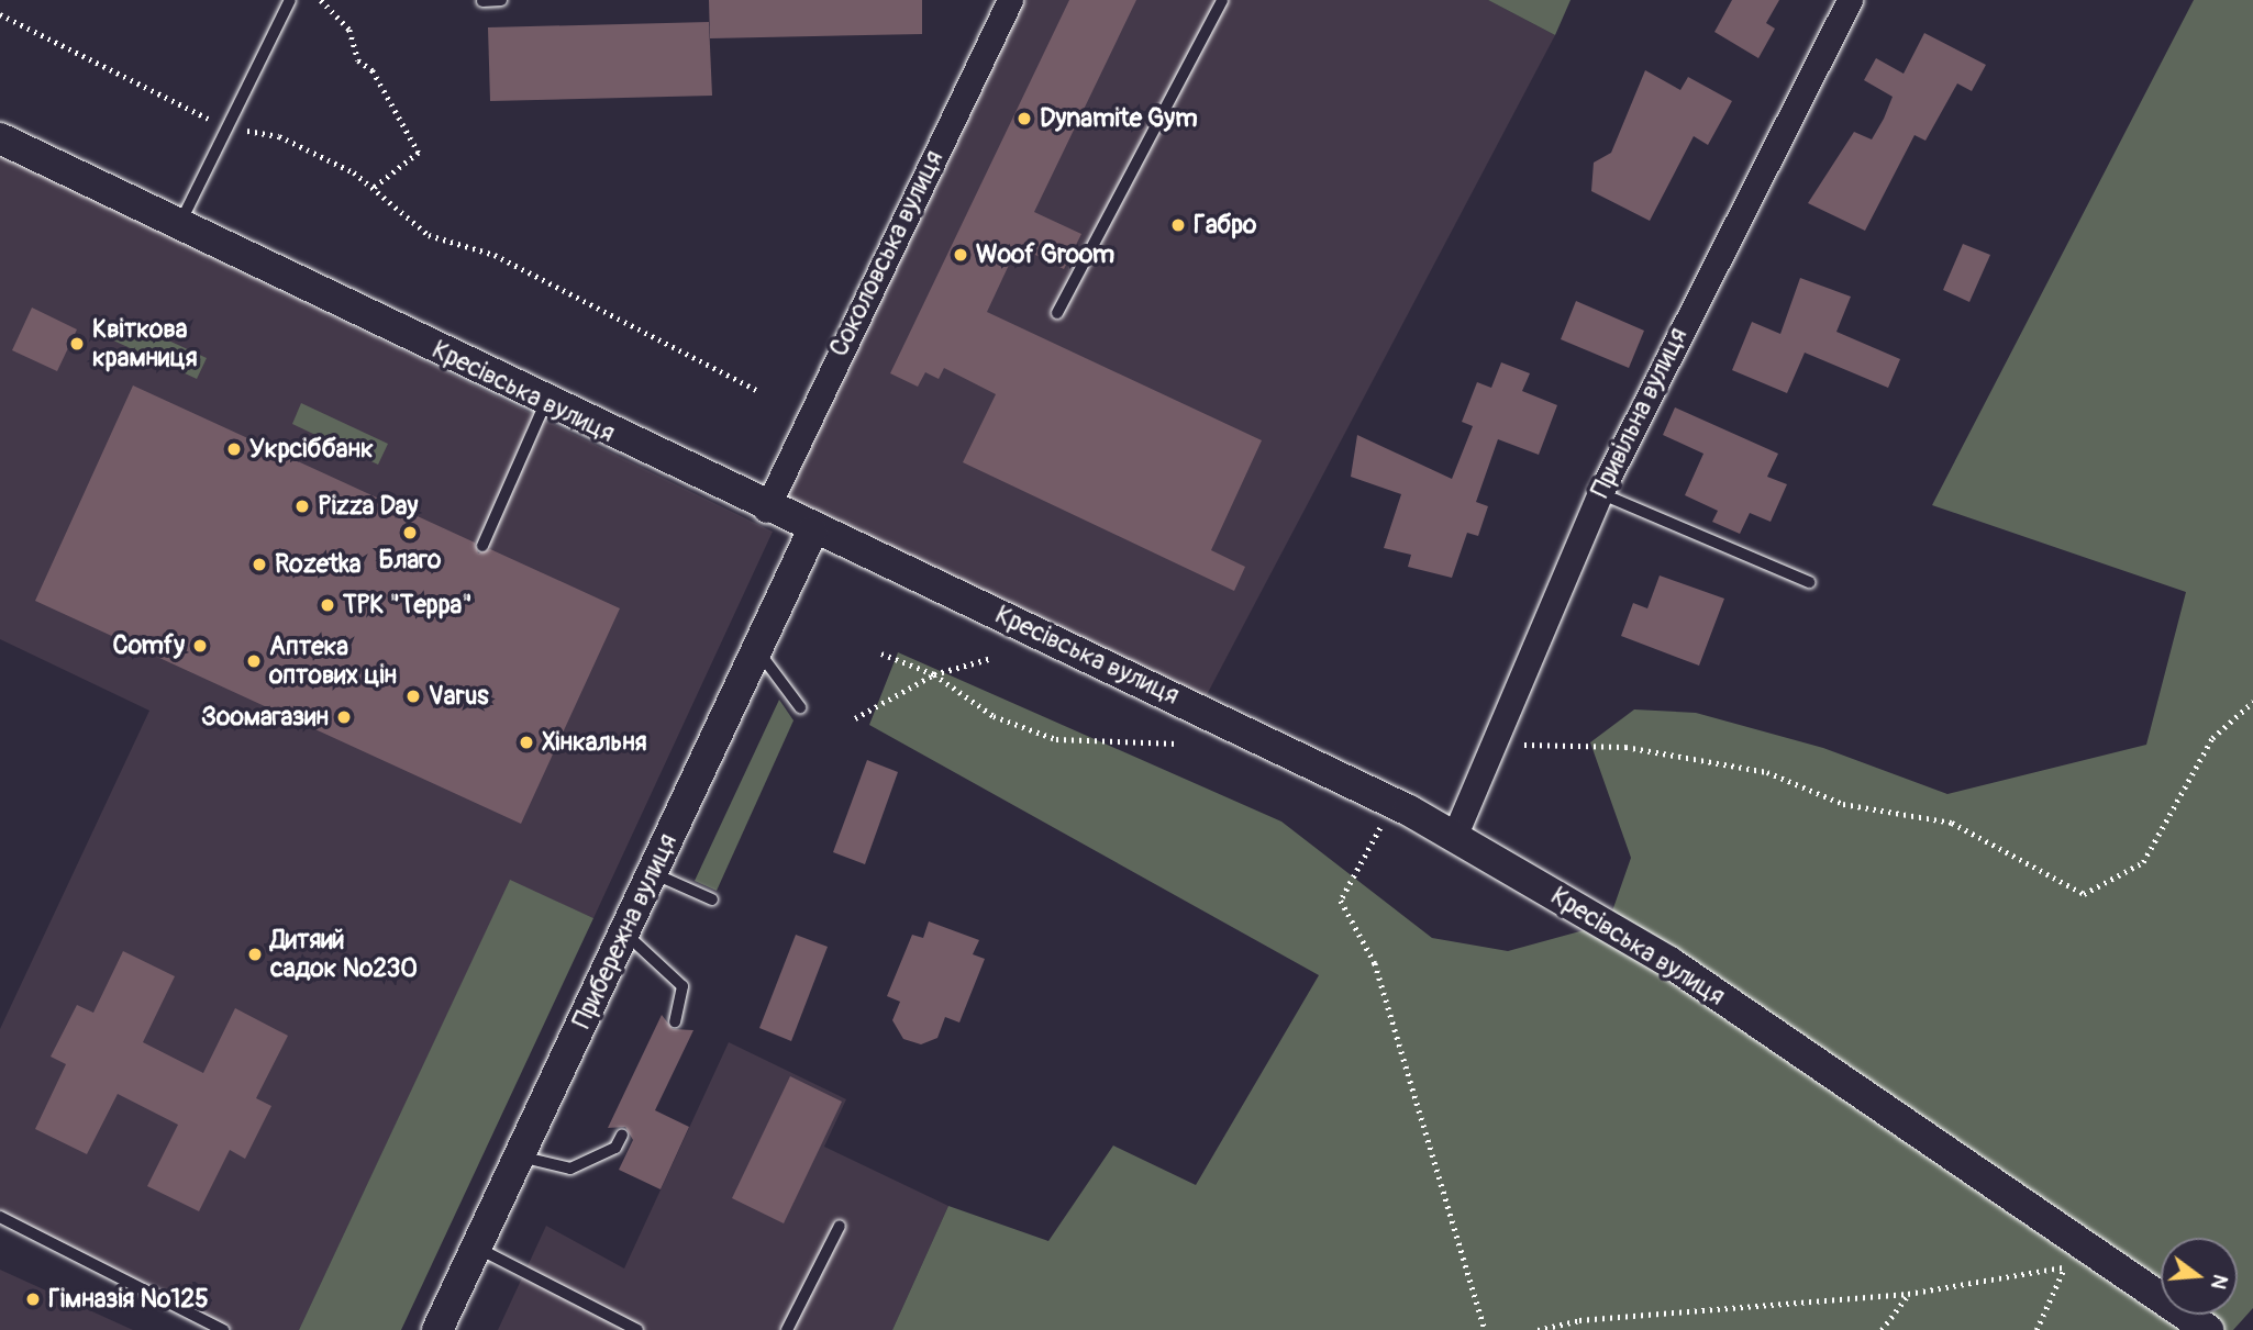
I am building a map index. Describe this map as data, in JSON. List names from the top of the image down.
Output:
{
  "streets": {
    "street": [
      "Соколовська вулиця",
      "Кресівська вулиця",
      "Привільна вулиця",
      "Прибережна вулиця"
    ]
  },
  "crossings": [
    ["Соколовська вулиця", "Кресівська вулиця"],
    ["Кресівська вулиця", "Привільна вулиця"],
    ["Кресівська вулиця", "Прибережна вулиця"]
  ],
  "places": [
    "Dynamite Gym",
    "Габро",
    "Woof Groom",
    "Квіткова крамниця",
    "Укрсіббанк",
    "Pizza Day",
    "Благо",
    "Rozetka",
    "ТРК \"Терра\"",
    "Comfy",
    "Аптека оптових цін",
    "Varus",
    "Зоомагазин",
    "Хінкальня",
    "Дитяий садок №230",
    "Гімназія №125"
  ],
  "north": "right"
}
